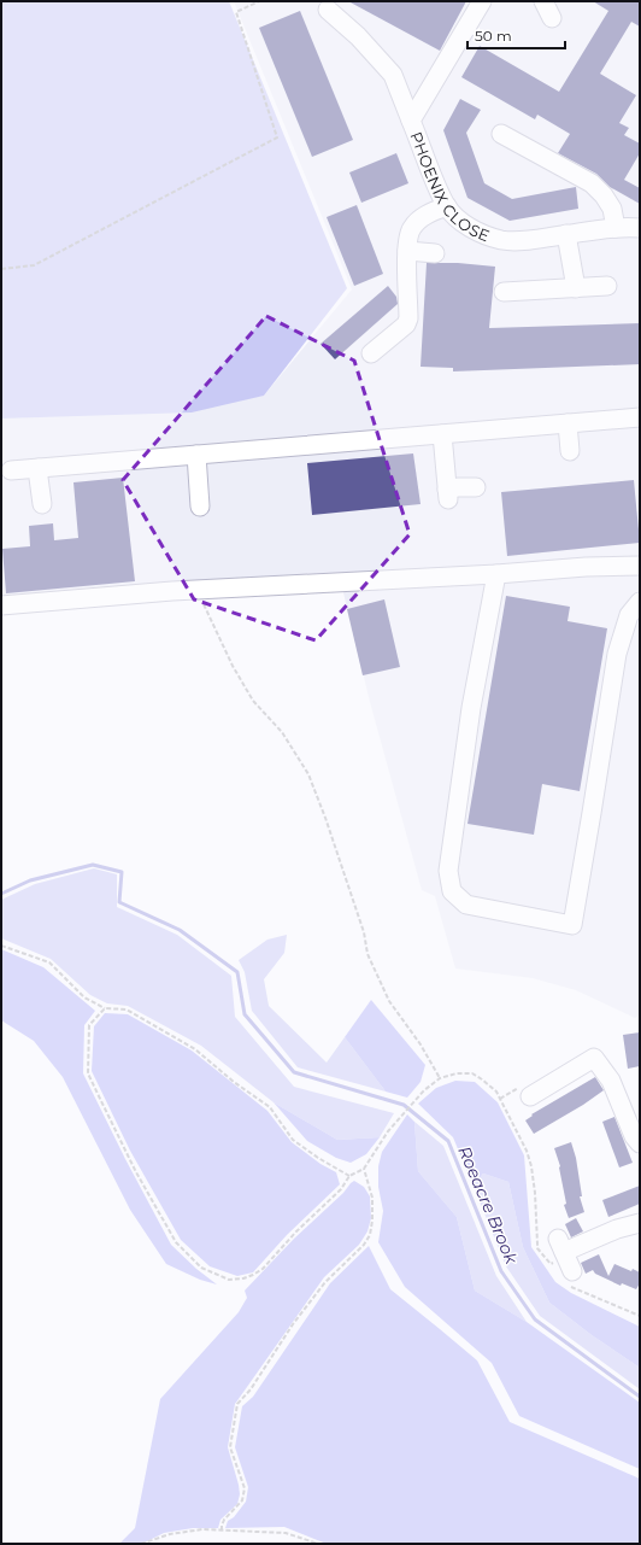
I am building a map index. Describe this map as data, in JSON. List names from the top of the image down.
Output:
{
  "streets": {
    "street": ["PHOENIX CLOSE"]
  },
  "water": ["Roeacre Brook"],
  "scale_bar": "50 m"
}
